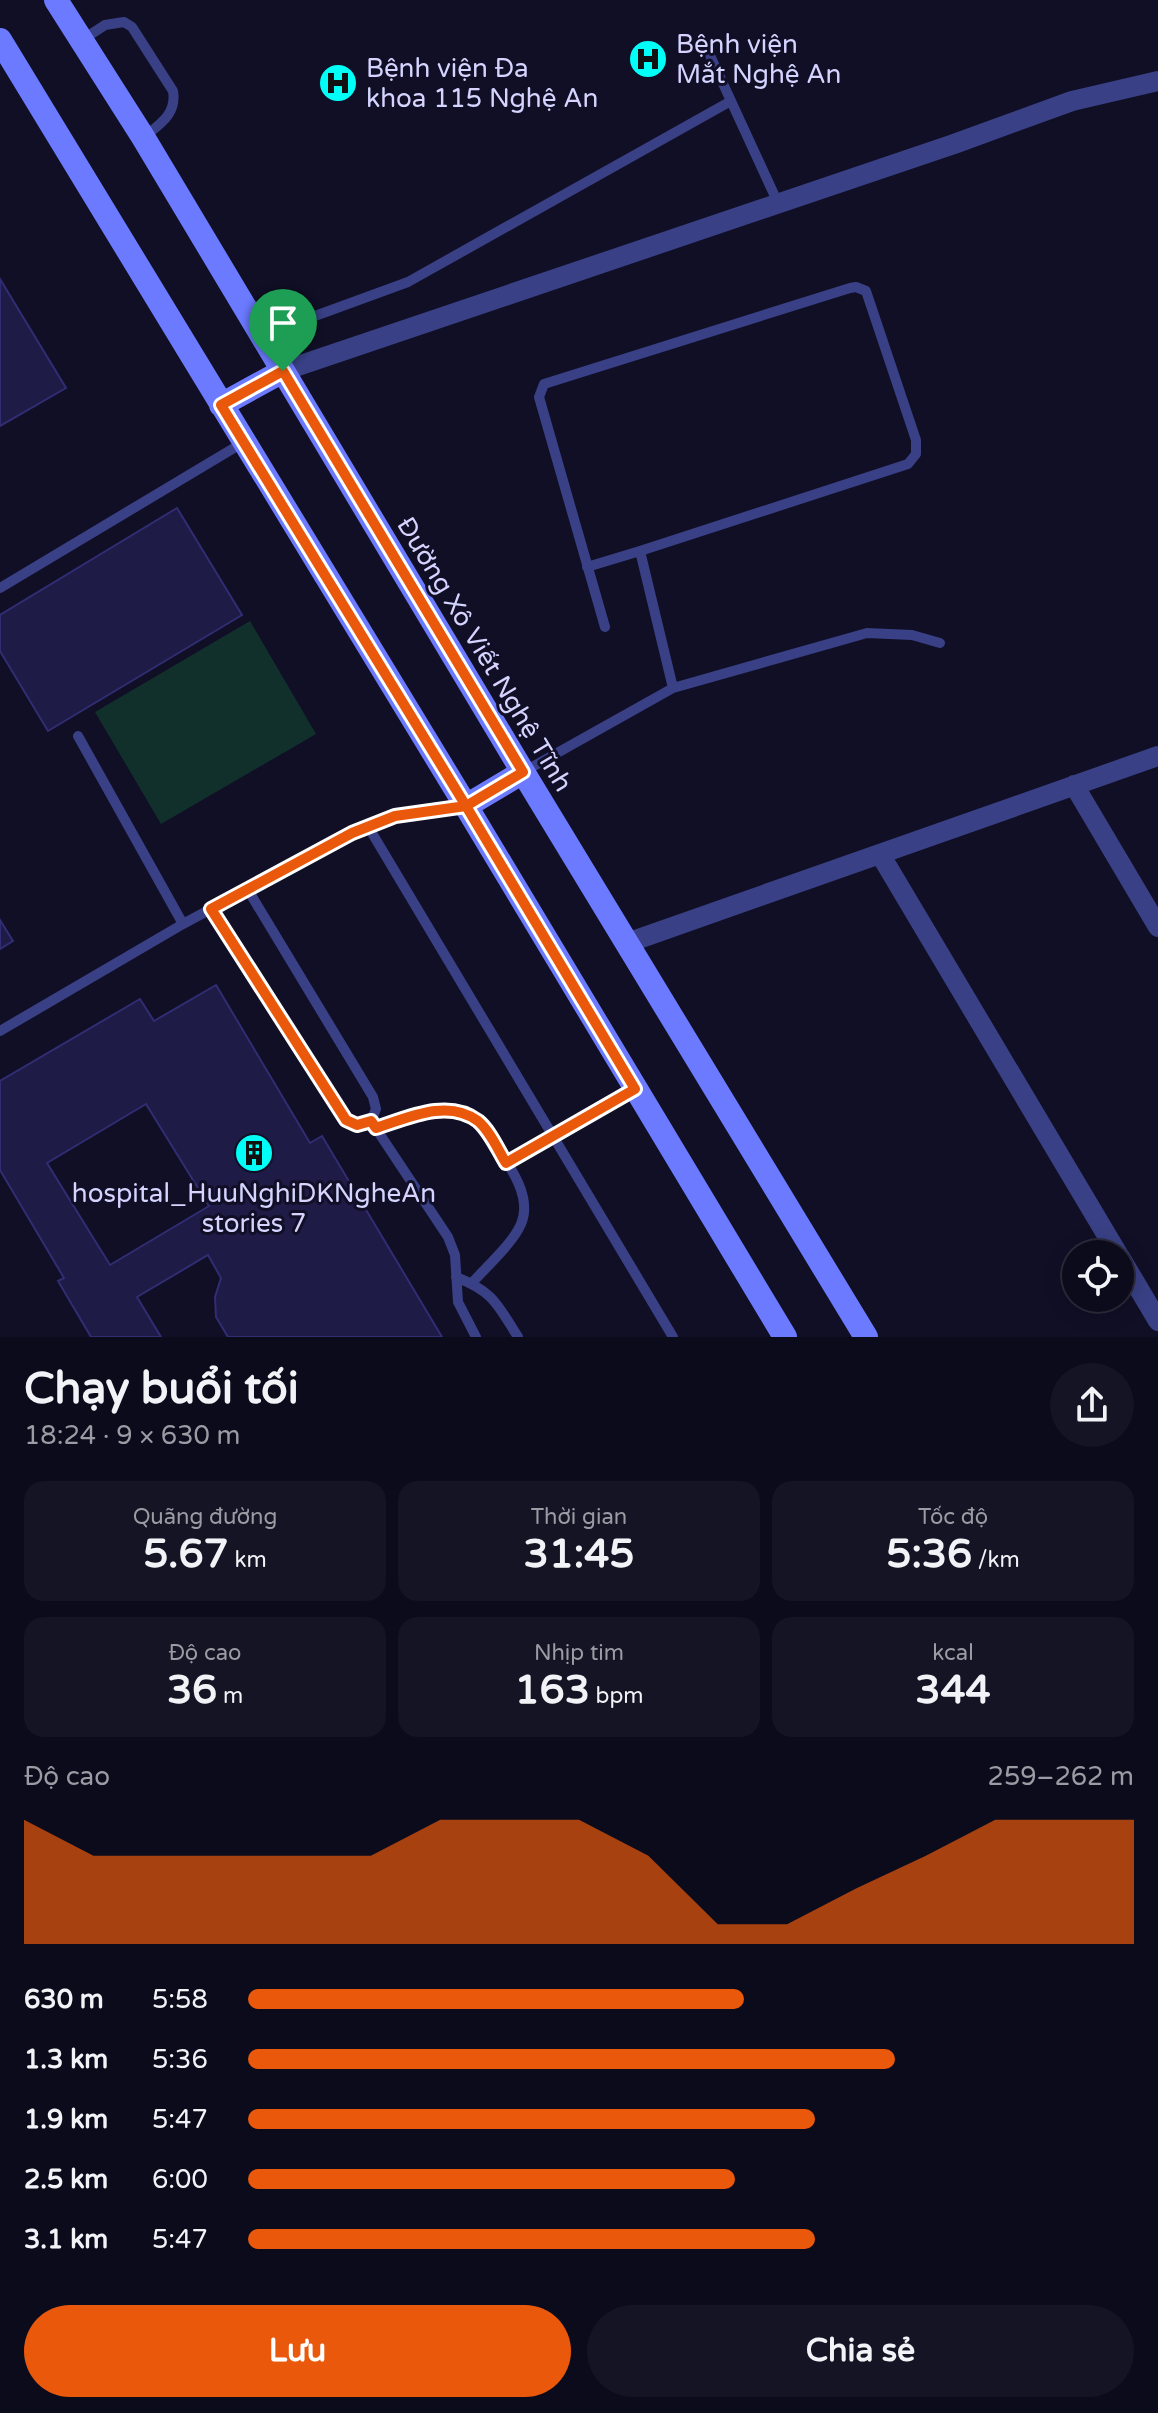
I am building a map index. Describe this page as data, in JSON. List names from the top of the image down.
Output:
{
  "streets": {
    "main road": ["Đường Xô Viết Nghệ Tĩnh"]
  },
  "places": {
    "hospital": ["Bệnh viện Mắt Nghệ An", "Bệnh viện Đa khoa 115 Nghệ An"],
    "building": ["hospital_HuuNghiDKNgheAn stories 7"]
  },
  "page": {
    "heading": ["Chạy buổi tối", "18:24 · 9 × 630 m"],
    "stats": [
      ["Quãng đường", "5.67 km"],
      ["Thời gian", "31:45"],
      ["Tốc độ", "5:36 /km"],
      ["Độ cao", "36 m"],
      ["Nhịp tim", "163 bpm"],
      ["kcal", "344"]
    ],
    "chart": ["Độ cao", "259–262 m"],
    "list": [
      {
        "name": "630 m",
        "note": "5:58"
      },
      {
        "name": "1.3 km",
        "note": "5:36"
      },
      {
        "name": "1.9 km",
        "note": "5:47"
      },
      {
        "name": "2.5 km",
        "note": "6:00"
      },
      {
        "name": "3.1 km",
        "note": "5:47"
      }
    ],
    "buttons": ["Lưu", "Chia sẻ"]
  }
}
